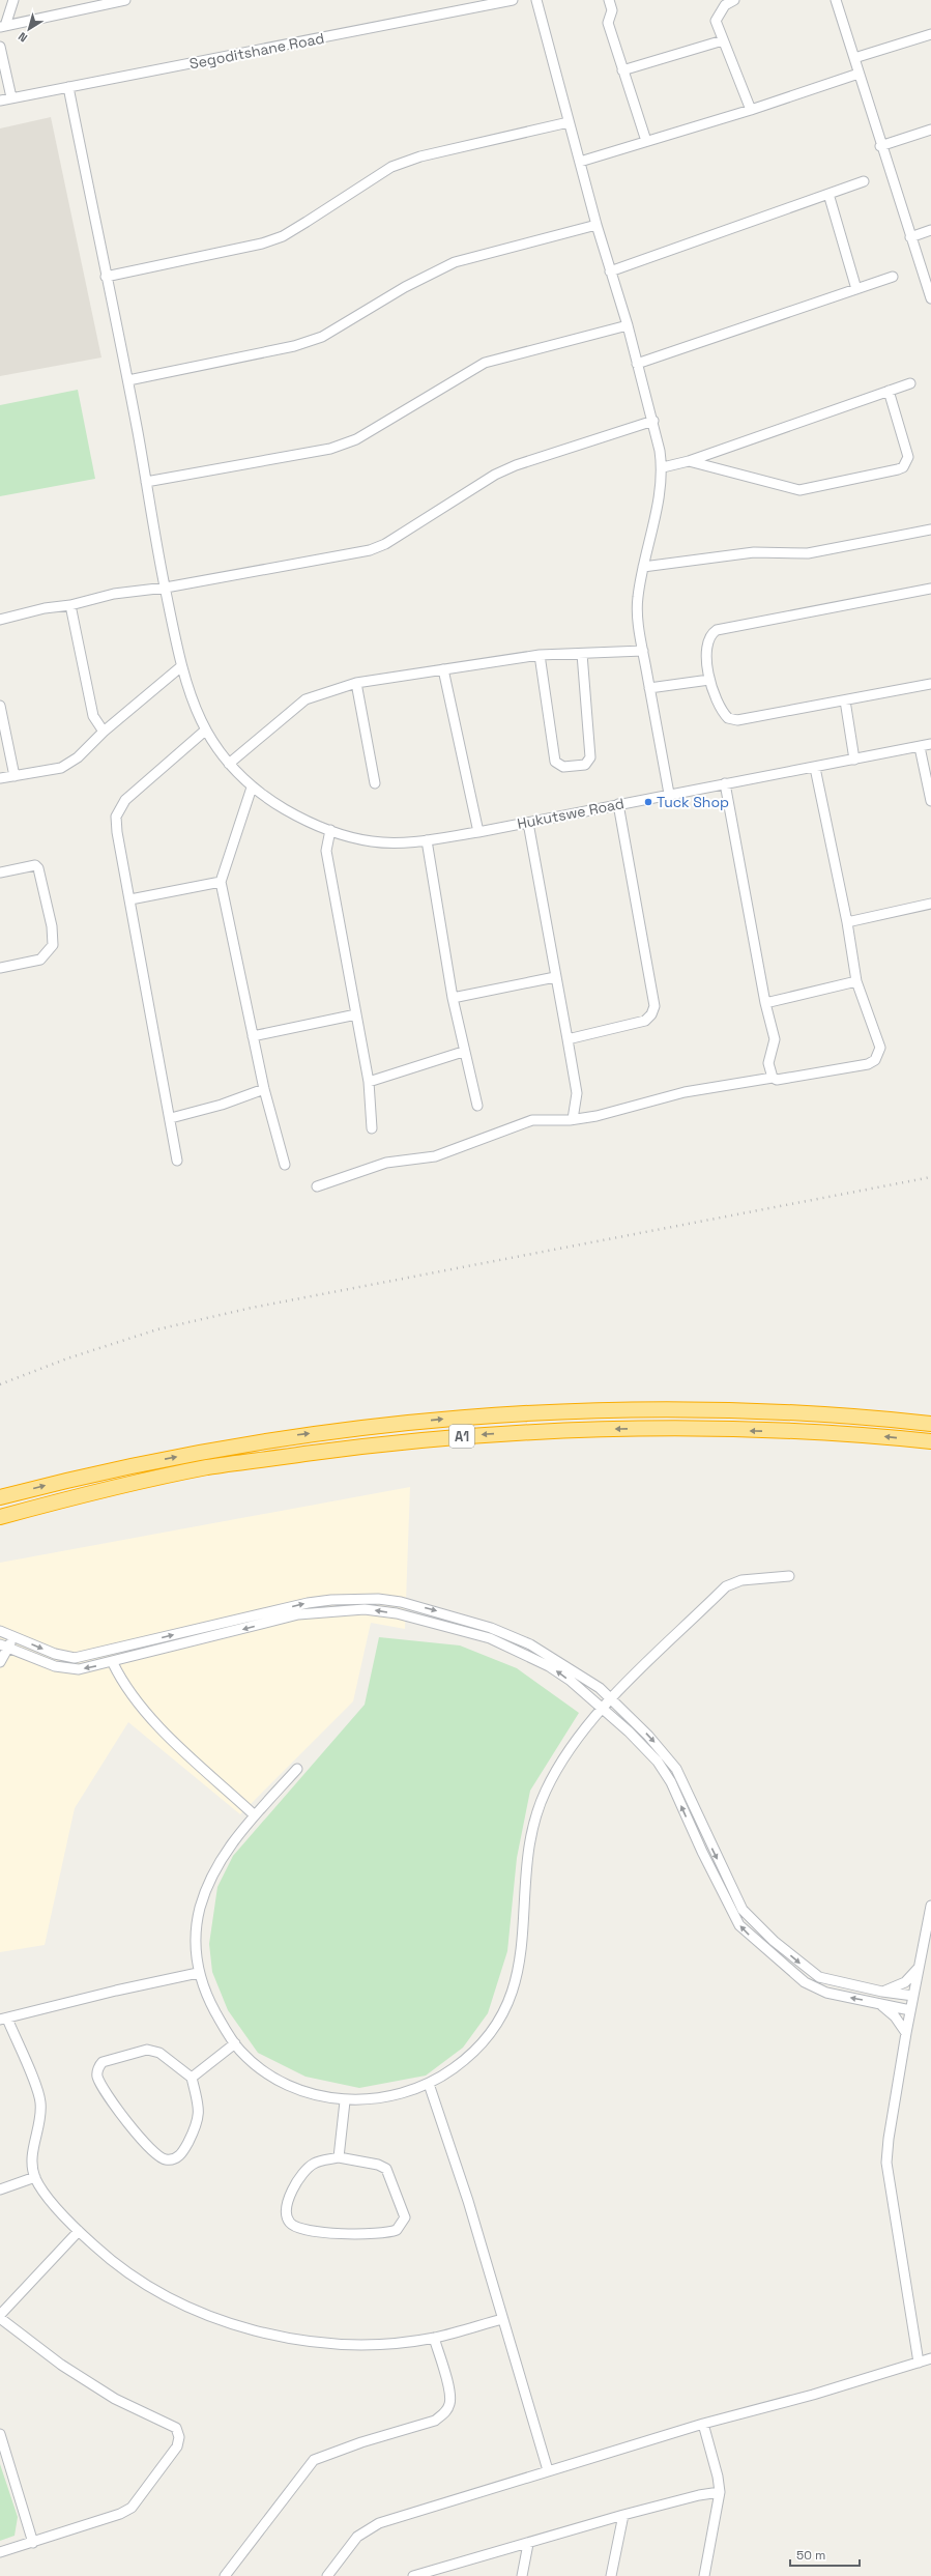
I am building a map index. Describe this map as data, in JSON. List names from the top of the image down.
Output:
{
  "streets": {
    "highway": ["A1"],
    "street": ["Segoditshane Road", "Hukutswe Road"]
  },
  "crossings": [
    ["Segoditshane Road", "Hukutswe Road"]
  ],
  "places": ["Tuck Shop"],
  "scale_bar": "50 m",
  "north": "bottom left"
}
